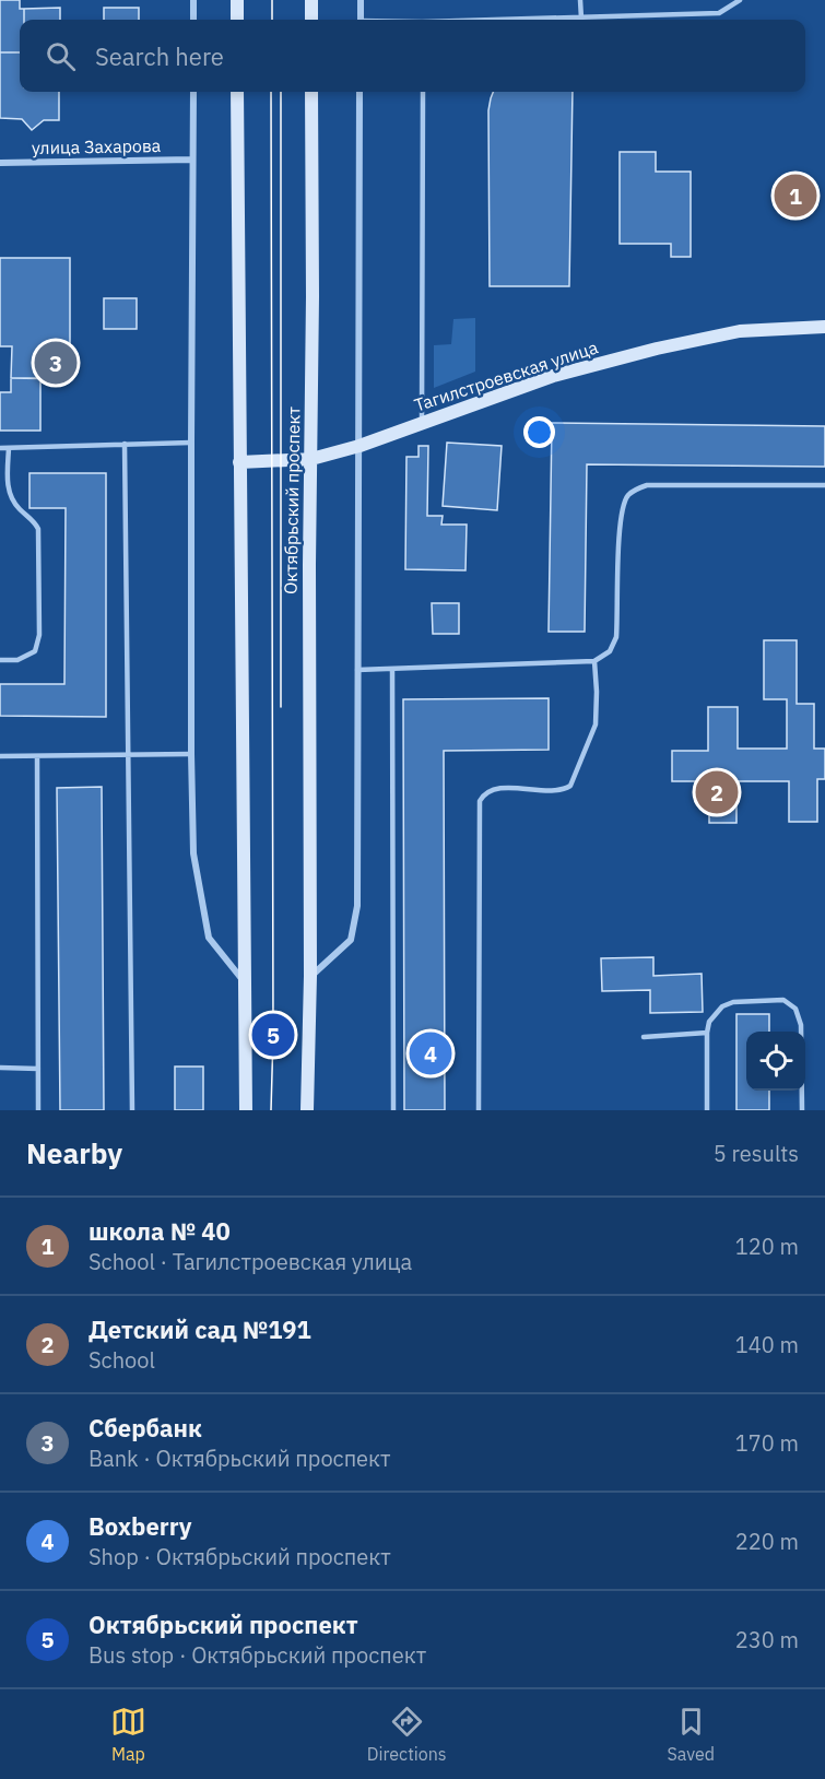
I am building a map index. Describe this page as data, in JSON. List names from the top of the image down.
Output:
{
  "streets": {
    "main road": ["Тагилстроевская улица", "Октябрьский проспект"],
    "street": ["улица Захарова"]
  },
  "crossings": [
    ["Тагилстроевская улица", "Октябрьский проспект"]
  ],
  "page": {
    "search": "Search here",
    "pins": [
      "1",
      "3",
      "2",
      "5",
      "4"
    ],
    "heading": ["Nearby", "5 results"],
    "list": [
      {
        "mark": "1",
        "name": "школа № 40",
        "note": "School · Тагилстроевская улица",
        "value": "120 m"
      },
      {
        "mark": "2",
        "name": "Детский сад №191",
        "note": "School",
        "value": "140 m"
      },
      {
        "mark": "3",
        "name": "Сбербанк",
        "note": "Bank · Октябрьский проспект",
        "value": "170 m"
      },
      {
        "mark": "4",
        "name": "Boxberry",
        "note": "Shop · Октябрьский проспект",
        "value": "220 m"
      },
      {
        "mark": "5",
        "name": "Октябрьский проспект",
        "note": "Bus stop · Октябрьский проспект",
        "value": "230 m"
      }
    ],
    "nav": ["Map", "Directions", "Saved"]
  }
}
